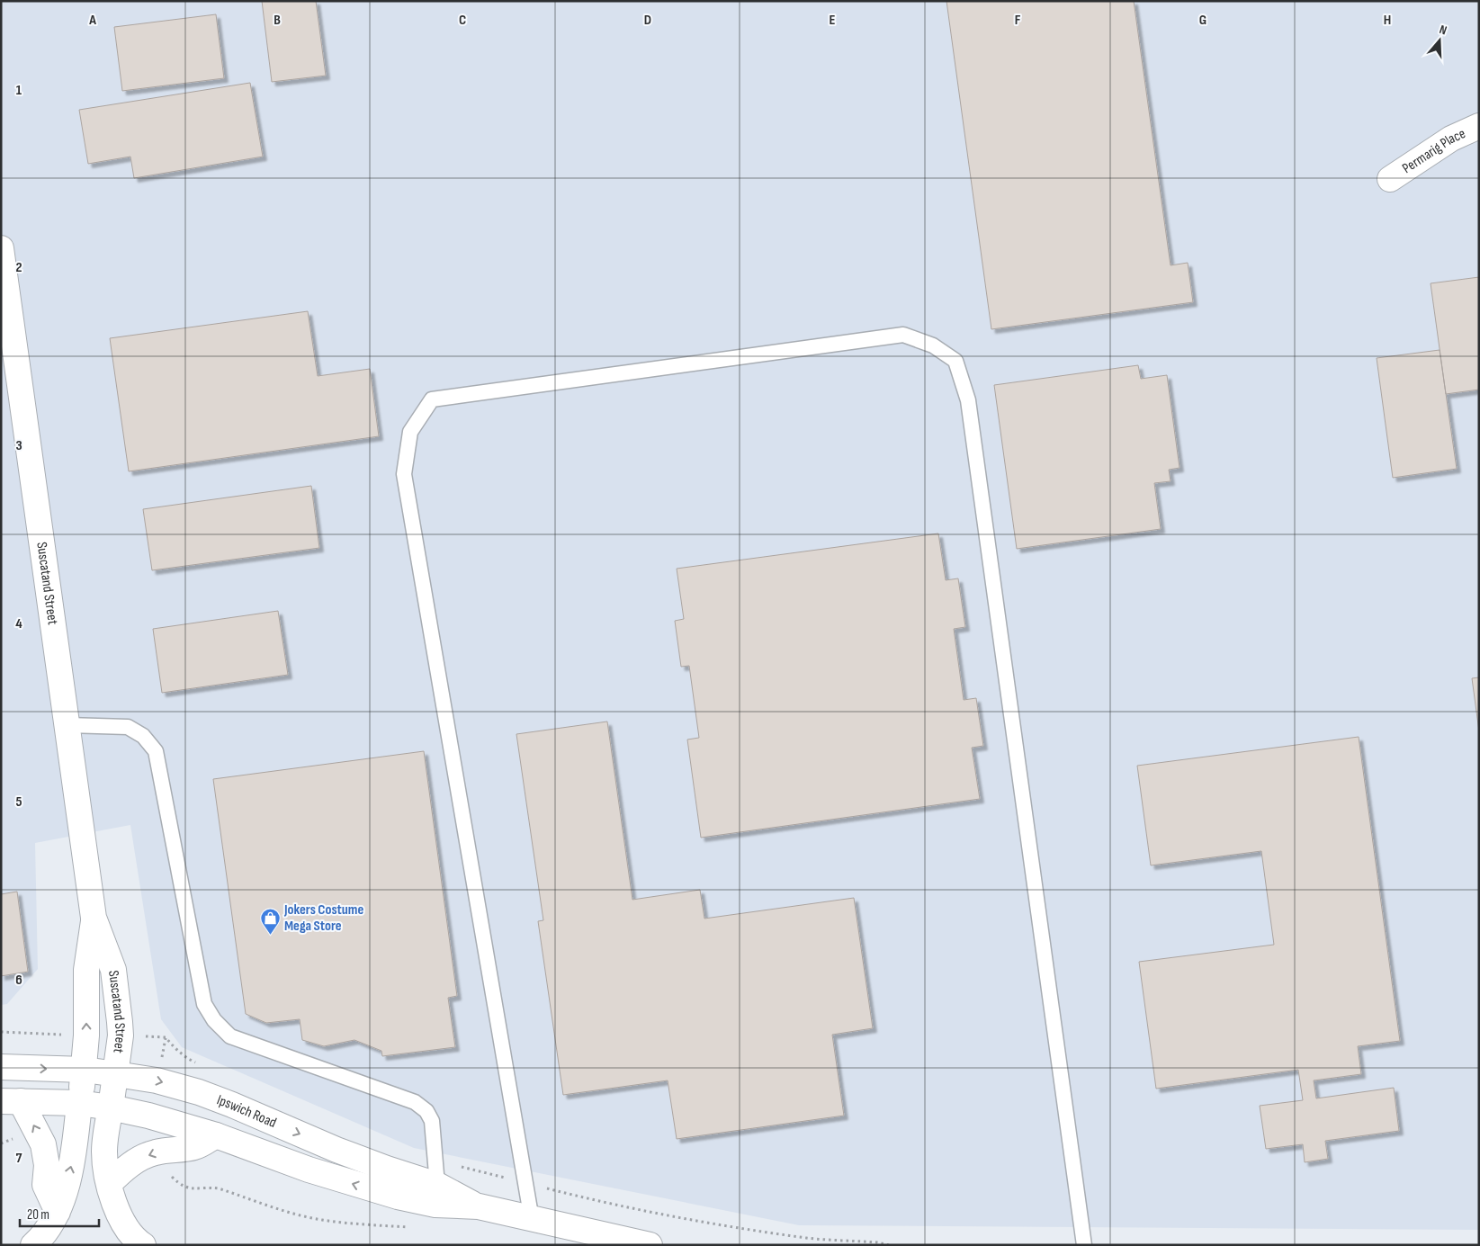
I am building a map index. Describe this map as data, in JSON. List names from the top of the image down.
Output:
{
  "streets": {
    "main road": ["Permarig Place", "Suscatand Street", "Ipswich Road"]
  },
  "crossings": [
    ["Suscatand Street", "Ipswich Road"]
  ],
  "places": {
    "shop": ["Jokers Costume Mega Store"]
  },
  "scale_bar": "20 m",
  "north": "top",
  "grid": {
    "columns": [
      "A",
      "B",
      "C",
      "D",
      "E",
      "F",
      "G",
      "H"
    ],
    "rows": [
      "1",
      "2",
      "3",
      "4",
      "5",
      "6",
      "7"
    ]
  }
}
